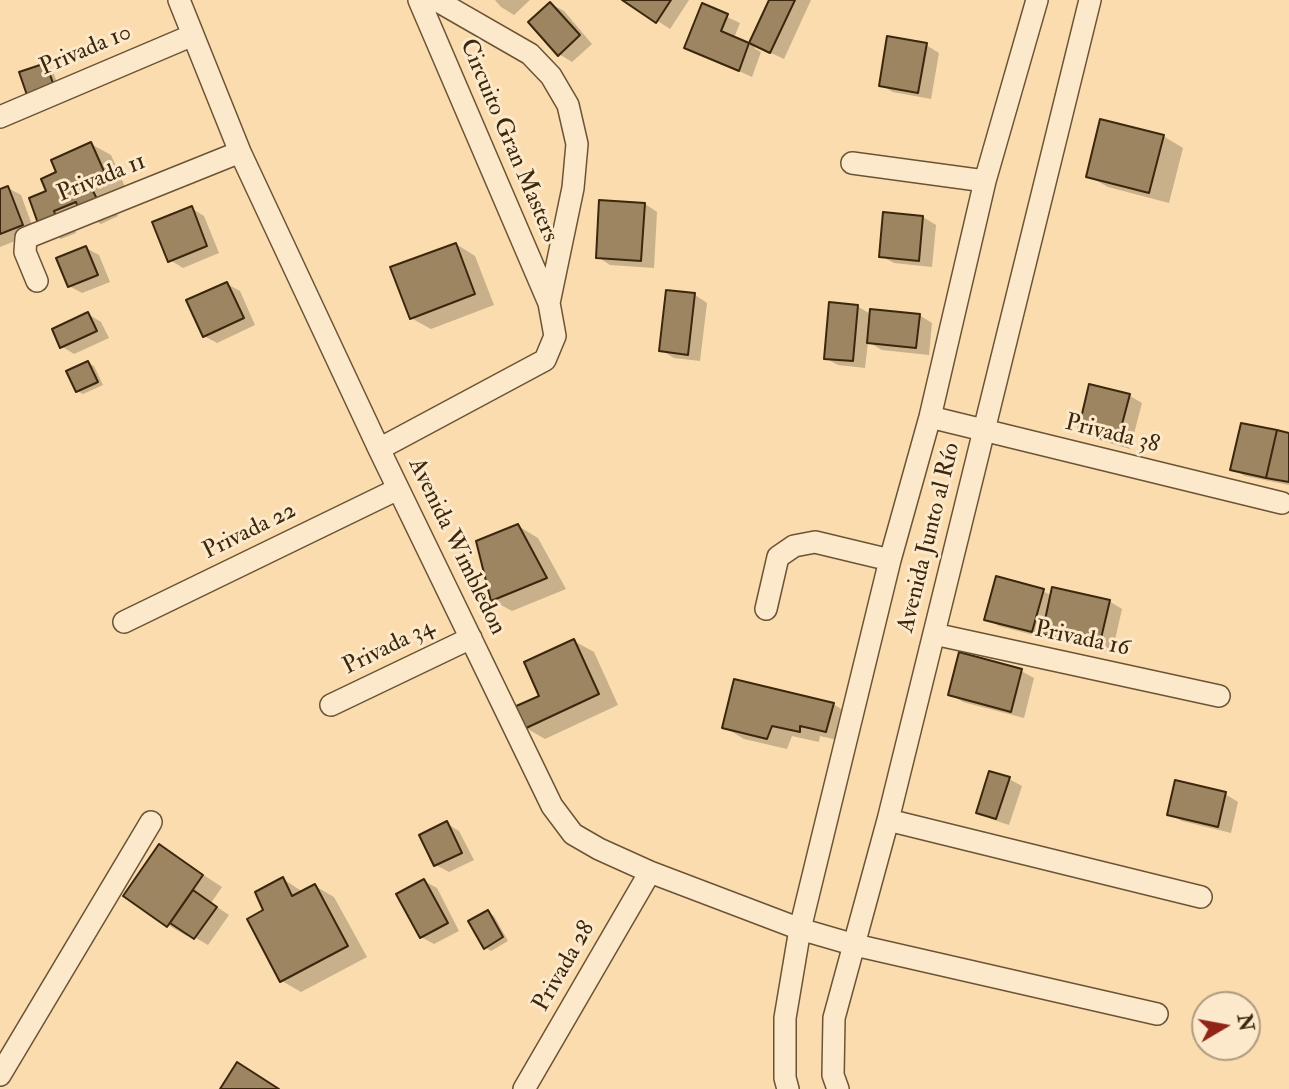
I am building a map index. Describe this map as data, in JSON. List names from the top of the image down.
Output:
{
  "streets": {
    "street": [
      "Privada 10",
      "Circuito Gran Masters",
      "Privada 11",
      "Privada 38",
      "Privada 22",
      "Avenida Junto al Río",
      "Avenida Wimbledon",
      "Privada 16",
      "Privada 34",
      "Privada 28"
    ]
  },
  "crossings": [
    ["Privada 10", "Avenida Wimbledon"],
    ["Circuito Gran Masters", "Avenida Wimbledon"],
    ["Privada 11", "Avenida Wimbledon"],
    ["Privada 38", "Avenida Junto al Río"],
    ["Privada 22", "Avenida Wimbledon"],
    ["Avenida Junto al Río", "Avenida Wimbledon"],
    ["Avenida Junto al Río", "Privada 16"],
    ["Avenida Wimbledon", "Privada 34"],
    ["Avenida Wimbledon", "Privada 28"]
  ],
  "north": "right"
}
